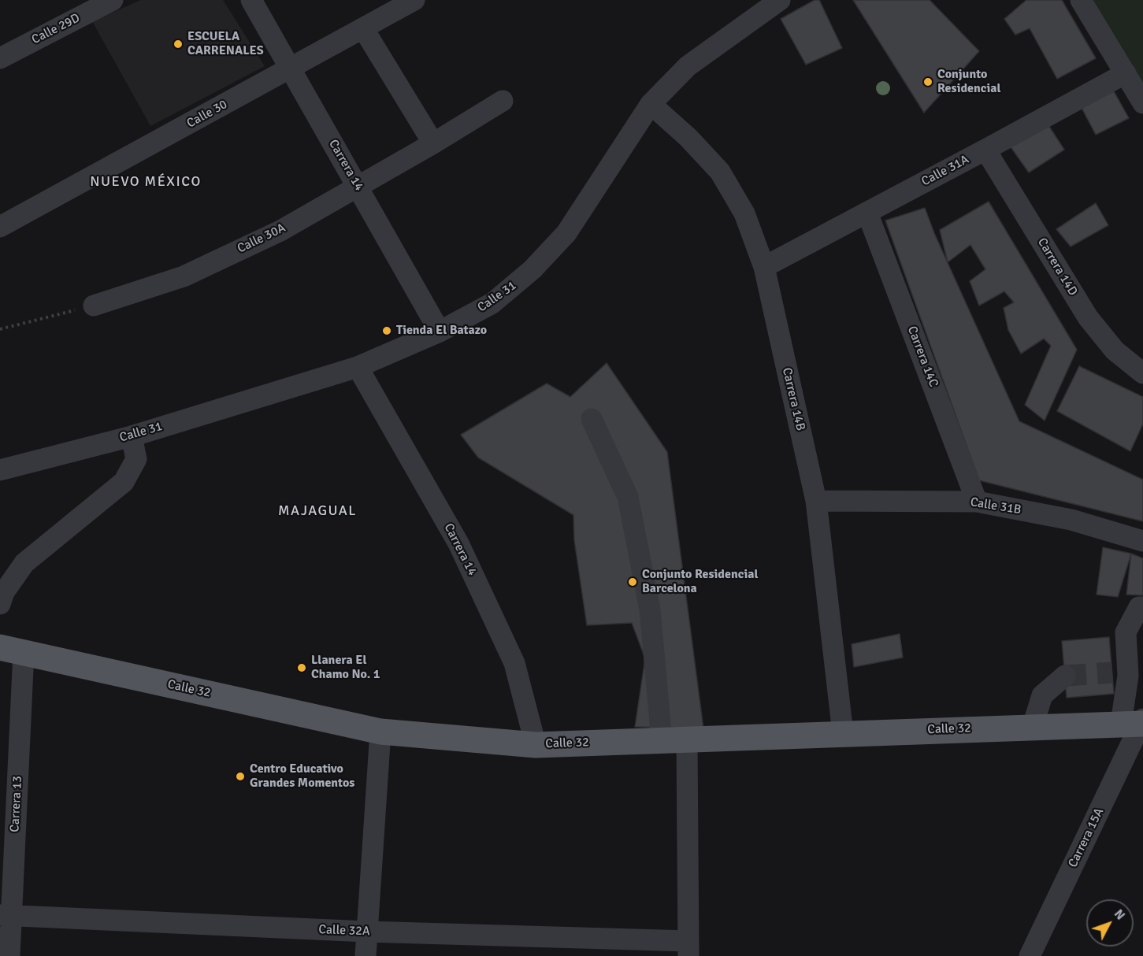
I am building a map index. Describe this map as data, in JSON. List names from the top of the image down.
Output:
{
  "streets": {
    "main road": ["Calle 32"],
    "street": [
      "Calle 29D",
      "Calle 30",
      "Carrera 14",
      "Calle 31A",
      "Calle 30A",
      "Carrera 14D",
      "Calle 31",
      "Carrera 14C",
      "Carrera 14B",
      "Calle 31B",
      "Carrera 13",
      "Carrera 15A",
      "Calle 32A"
    ]
  },
  "crossings": [
    ["Calle 30", "Carrera 14"],
    ["Carrera 14", "Calle 30A"],
    ["Carrera 14", "Calle 31"],
    ["Carrera 14", "Calle 32"],
    ["Calle 31A", "Carrera 14D"],
    ["Calle 31A", "Carrera 14C"],
    ["Calle 31A", "Carrera 14B"],
    ["Calle 31", "Carrera 14B"],
    ["Carrera 14C", "Calle 31B"],
    ["Carrera 14B", "Calle 31B"],
    ["Carrera 14B", "Calle 32"],
    ["Calle 32", "Carrera 13"],
    ["Calle 32", "Carrera 15A"],
    ["Carrera 13", "Calle 32A"]
  ],
  "districts": ["NUEVO MÉXICO", "MAJAGUAL"],
  "places": [
    "ESCUELA CARRENALES",
    "Conjunto Residencial",
    "Tienda El Batazo",
    "Conjunto Residencial Barcelona",
    "Llanera El Chamo No. 1",
    "Centro Educativo Grandes Momentos"
  ],
  "north": "top right"
}
